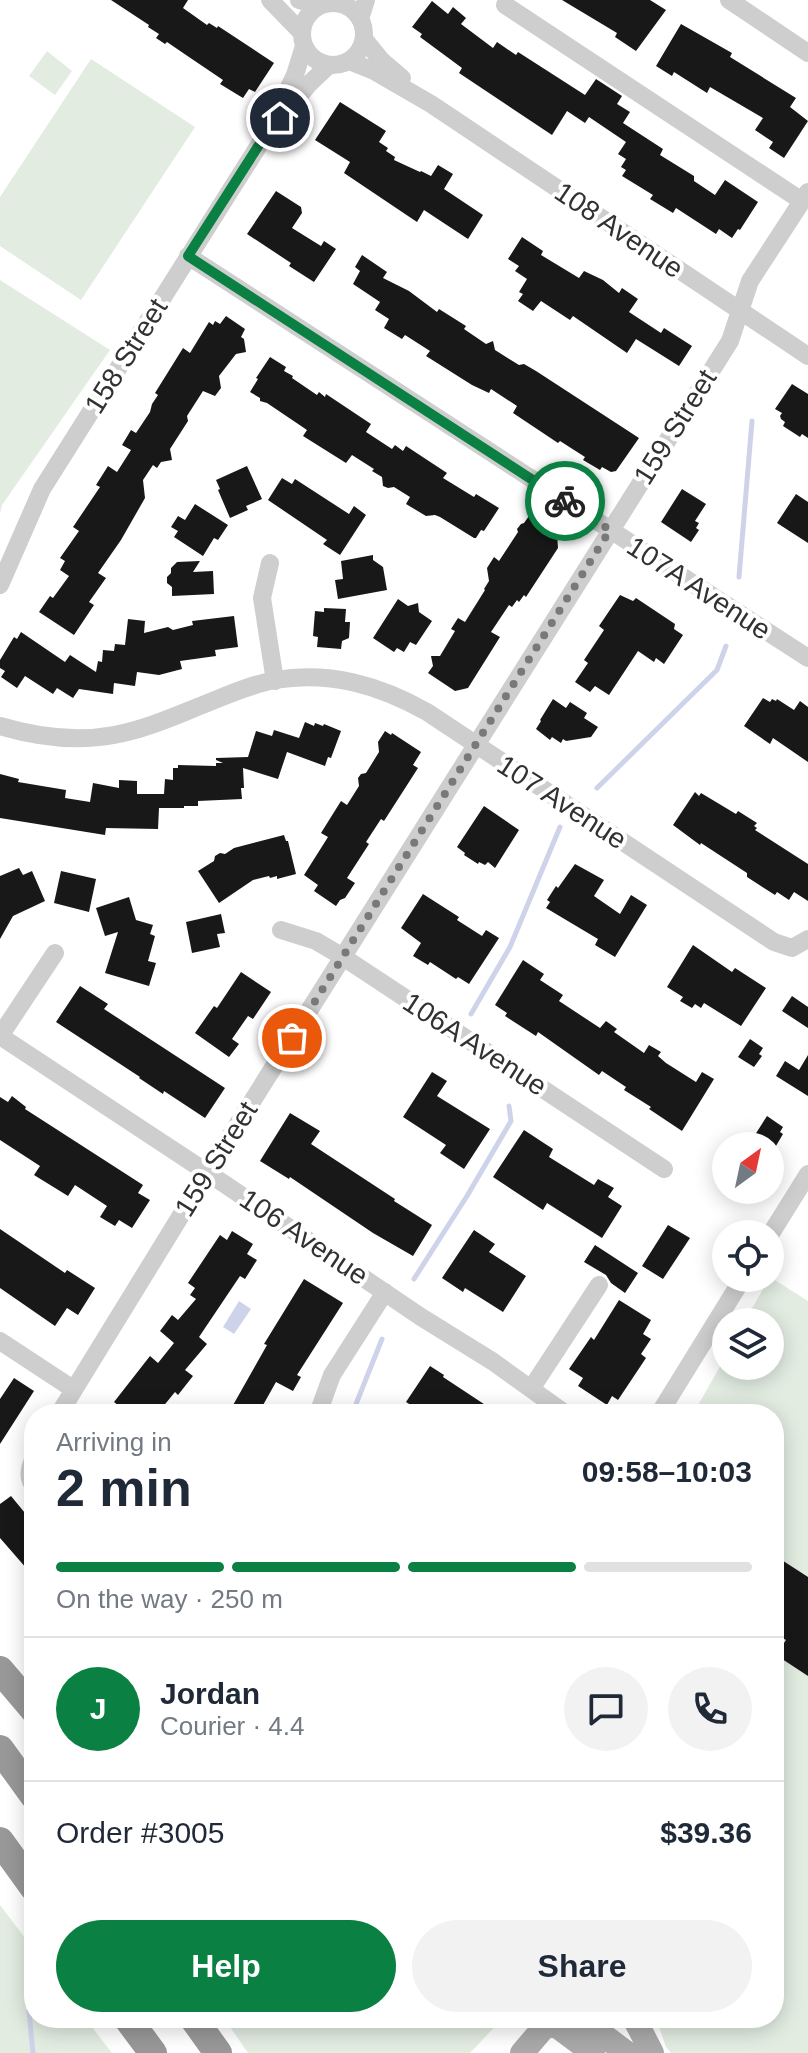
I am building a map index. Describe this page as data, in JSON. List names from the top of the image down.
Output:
{
  "streets": {
    "street": [
      "108 Avenue",
      "158 Street",
      "159 Street",
      "107A Avenue",
      "107 Avenue",
      "106A Avenue",
      "106 Avenue"
    ]
  },
  "crossings": [
    ["108 Avenue", "158 Street"],
    ["108 Avenue", "159 Street"],
    ["158 Street", "107A Avenue"],
    ["159 Street", "107A Avenue"],
    ["159 Street", "107 Avenue"],
    ["159 Street", "106A Avenue"],
    ["159 Street", "106 Avenue"]
  ],
  "north": "top right",
  "page": {
    "heading": ["2 min", "Arriving in", "09:58–10:03"],
    "panel": [
      "Jordan",
      "Courier · 4.4",
      "Order #3005",
      "$39.36"
    ],
    "bar": "On the way · 250 m",
    "round": "J",
    "buttons": ["Help", "Share"]
  }
}
